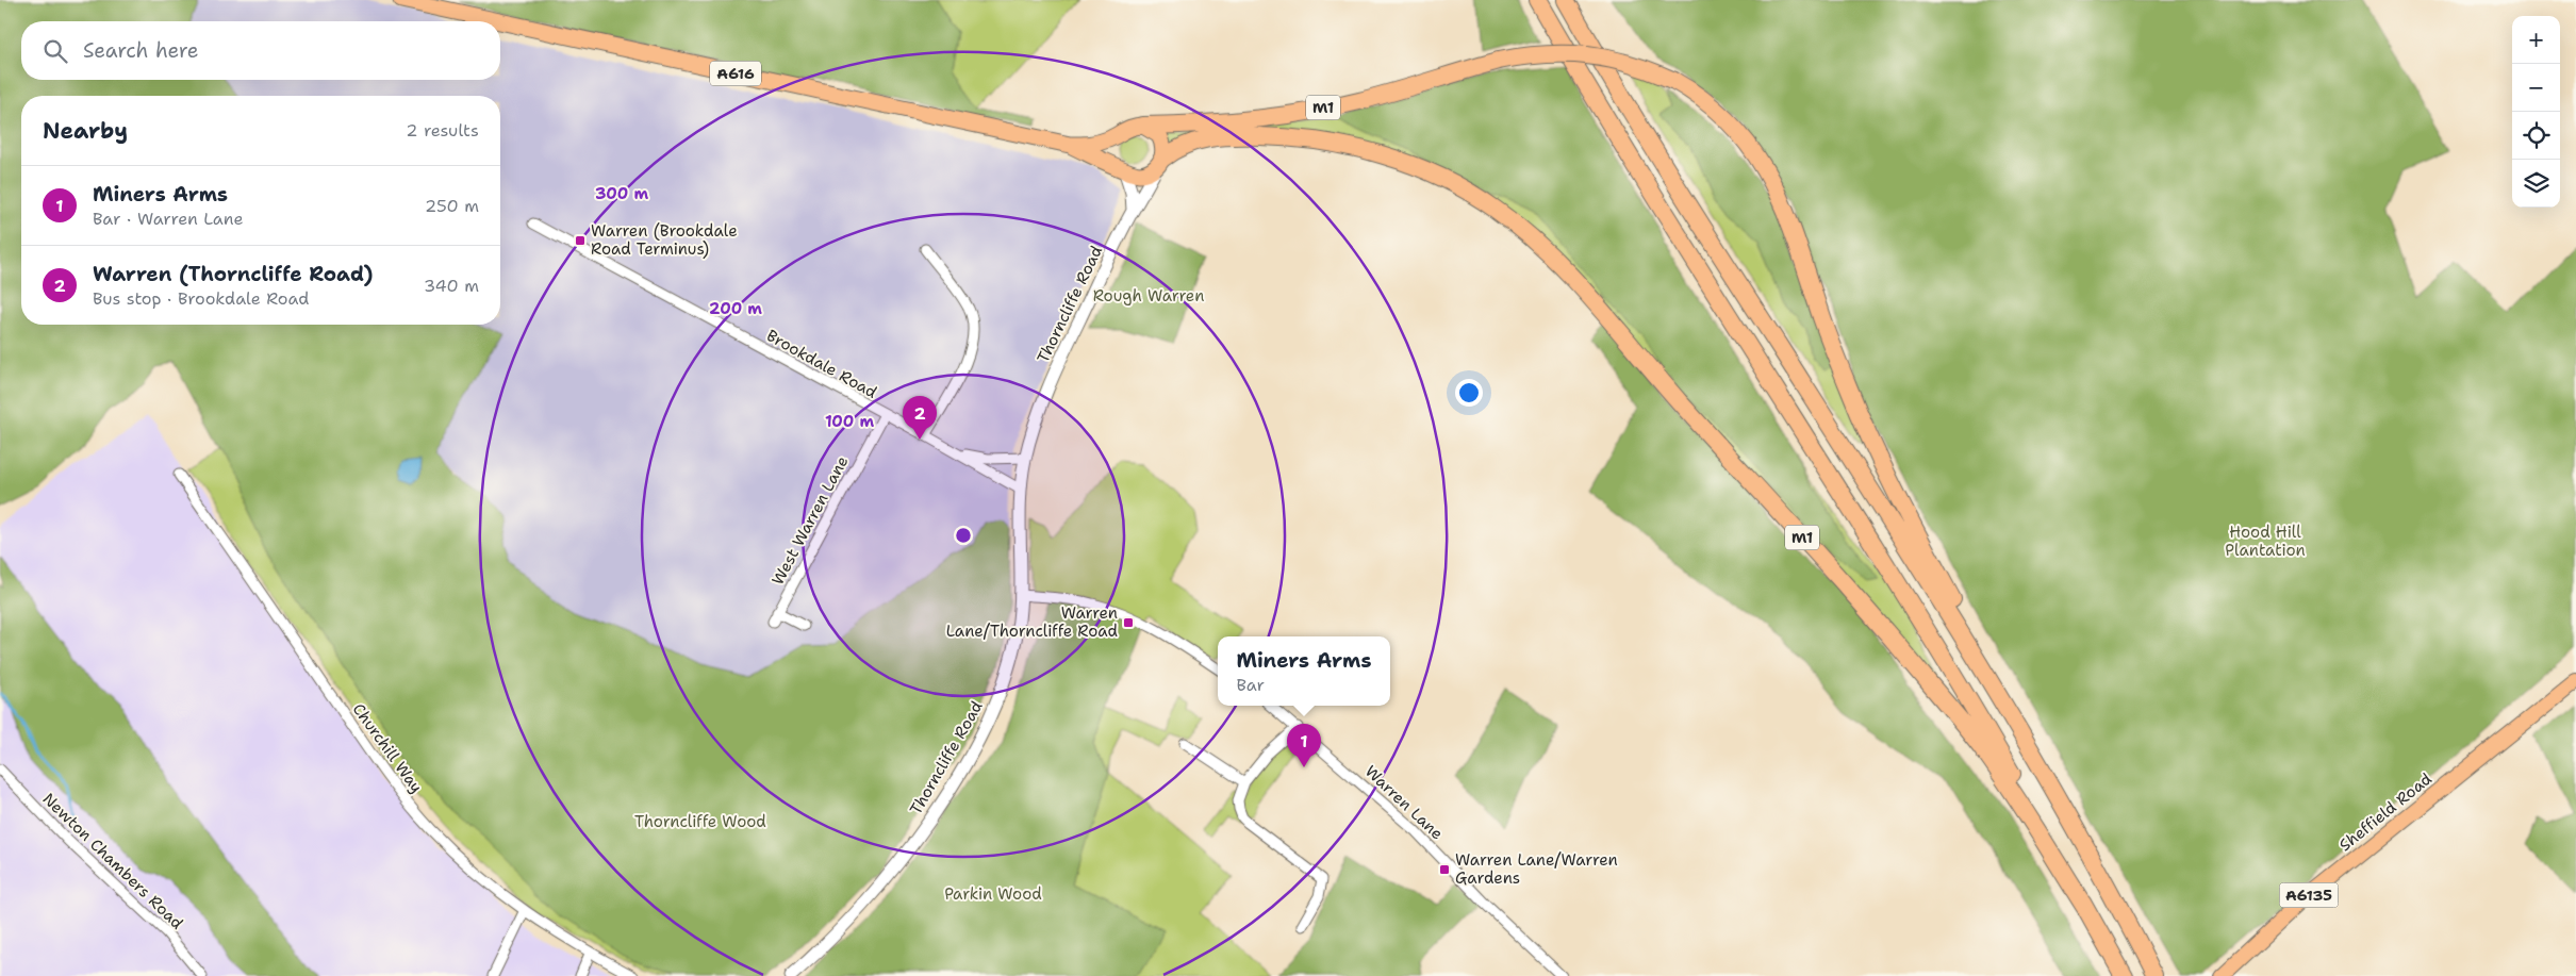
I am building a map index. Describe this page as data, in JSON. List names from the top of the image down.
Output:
{
  "streets": {
    "highway": ["A616", "M1"],
    "main road": ["Sheffield Road", "A6135"],
    "street": [
      "Thorncliffe Road",
      "Brookdale Road",
      "West Warren Lane",
      "Churchill Way",
      "Warren Lane",
      "Newton Chambers Road"
    ]
  },
  "crossings": [
    ["A616", "M1"],
    ["A616", "Thorncliffe Road"],
    ["M1", "Thorncliffe Road"],
    ["Thorncliffe Road", "Brookdale Road"],
    ["Brookdale Road", "West Warren Lane"]
  ],
  "parks": [
    "Rough Warren",
    "Hood Hill Plantation",
    "Thorncliffe Wood",
    "Parkin Wood"
  ],
  "places": {
    "transit": ["Warren (Brookdale Road Terminus)", "Warren Lane/Thorncliffe Road", "Warren Lane/Warren Gardens"]
  },
  "page": {
    "map_buttons": ["+", "−"],
    "search": "Search here",
    "heading": ["Nearby", "2 results"],
    "list": [
      {
        "mark": "1",
        "name": "Miners Arms",
        "note": "Bar · Warren Lane",
        "value": "250 m"
      },
      {
        "mark": "2",
        "name": "Warren (Thorncliffe Road)",
        "note": "Bus stop · Brookdale Road",
        "value": "340 m"
      }
    ],
    "pins": ["2", "1"],
    "popup": ["Miners Arms", "Bar"]
  },
  "rings": ["300 m", "200 m", "100 m"]
}
